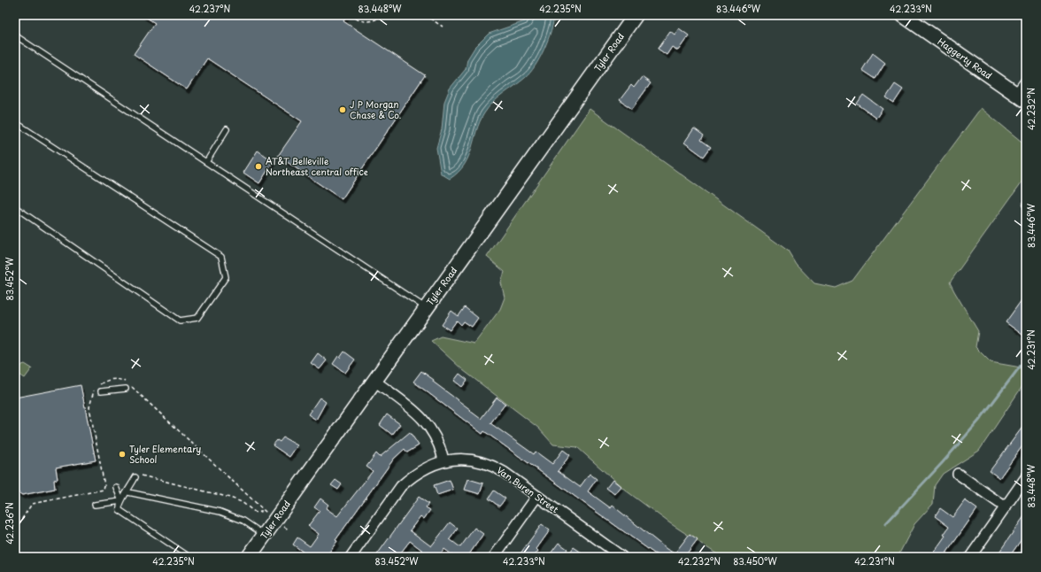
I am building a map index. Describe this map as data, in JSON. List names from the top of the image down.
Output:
{
  "streets": {
    "street": ["Tyler Road", "Haggerty Road", "Van Buren Street"]
  },
  "places": ["J P Morgan Chase & Co.", "AT&T Belleville Northeast central office", "Tyler Elementary School"],
  "coordinates": [
    "42.237°N",
    "83.448°W",
    "42.235°N",
    "83.446°W",
    "42.233°N",
    "42.232°N",
    "83.452°W",
    "42.231°N",
    "42.236°N",
    "83.450°W"
  ]
}
